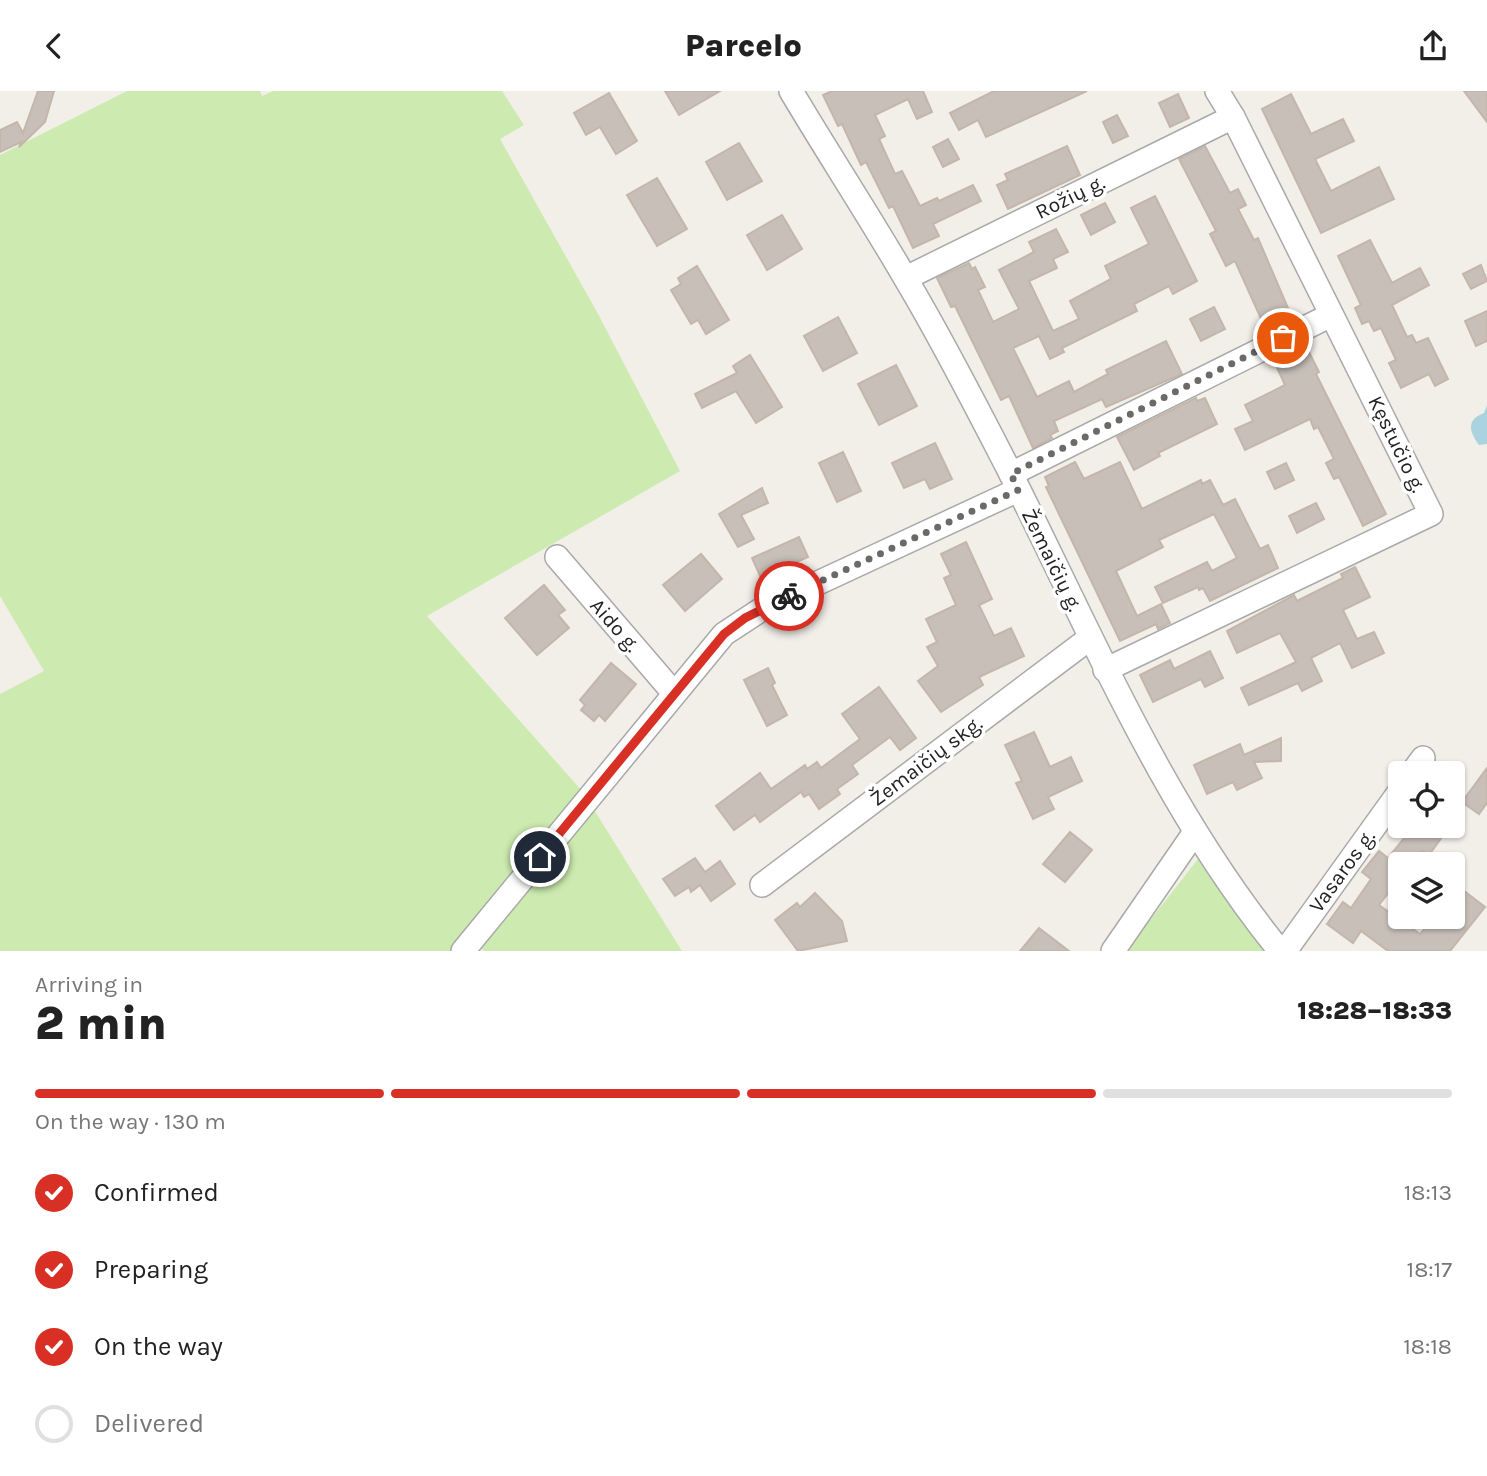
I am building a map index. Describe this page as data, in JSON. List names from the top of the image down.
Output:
{
  "streets": {
    "street": [
      "Rožių g.",
      "Kęstučio g.",
      "Žemaičių g.",
      "Aido g.",
      "Žemaičių skg.",
      "Vasaros g."
    ]
  },
  "crossings": [
    ["Rožių g.", "Kęstučio g."],
    ["Rožių g.", "Žemaičių g."],
    ["Kęstučio g.", "Žemaičių g."],
    ["Žemaičių g.", "Žemaičių skg."],
    ["Žemaičių g.", "Vasaros g."]
  ],
  "page": {
    "header": "Parcelo",
    "heading": ["2 min", "Arriving in", "18:28–18:33"],
    "bar": "On the way · 130 m",
    "list": [
      ["Confirmed", "18:13"],
      ["Preparing", "18:17"],
      ["On the way", "18:18"],
      "Delivered"
    ]
  }
}
